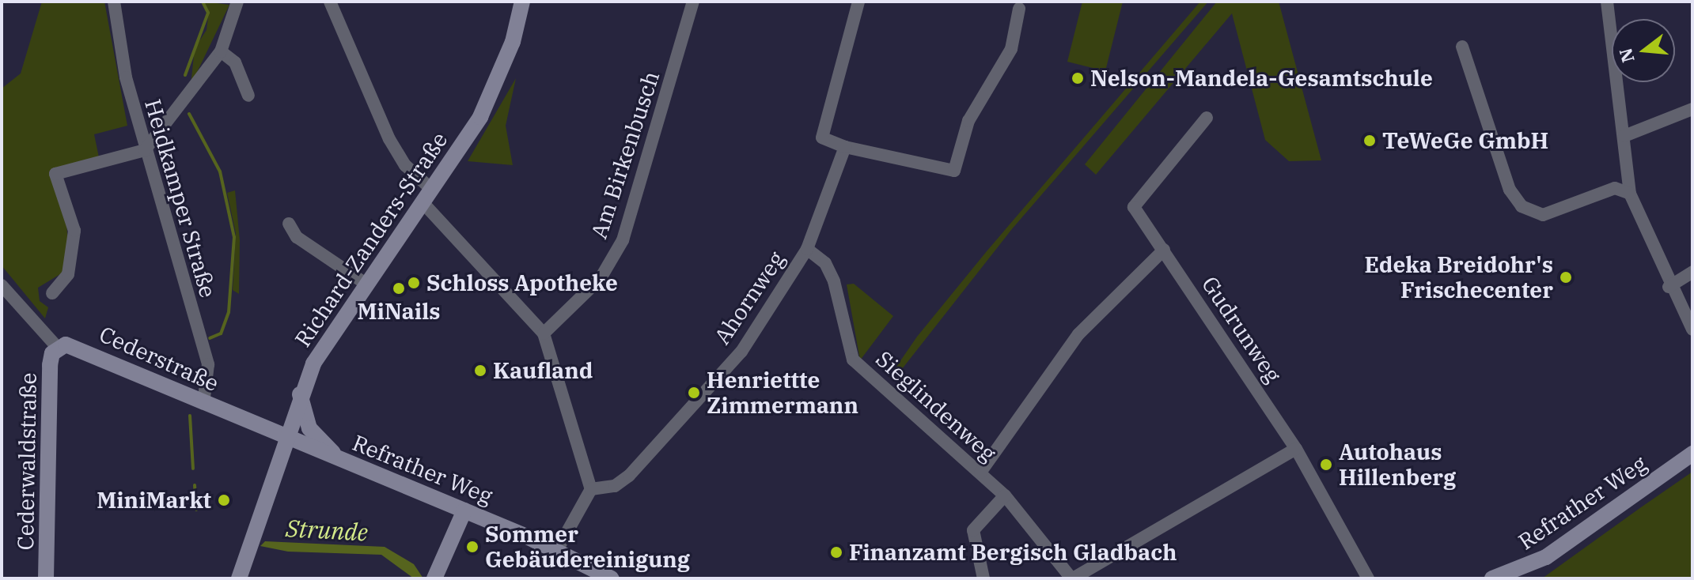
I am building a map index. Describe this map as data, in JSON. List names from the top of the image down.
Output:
{
  "streets": {
    "street": [
      "Am Birkenbusch",
      "Heidkamper Straße",
      "Richard-Zanders-Straße",
      "Ahornweg",
      "Gudrunweg",
      "Cederstraße",
      "Sieglindenweg",
      "Cederwaldstraße",
      "Refrather Weg"
    ]
  },
  "crossings": [
    ["Heidkamper Straße", "Cederstraße"],
    ["Richard-Zanders-Straße", "Cederstraße"],
    ["Richard-Zanders-Straße", "Refrather Weg"],
    ["Ahornweg", "Sieglindenweg"],
    ["Cederstraße", "Cederwaldstraße"],
    ["Cederstraße", "Refrather Weg"]
  ],
  "water": ["Strunde"],
  "places": [
    "Nelson-Mandela-Gesamtschule",
    "TeWeGe GmbH",
    "Edeka Breidohr's Frischecenter",
    "Schloss Apotheke",
    "MiNails",
    "Kaufland",
    "Henriettte Zimmermann",
    "Autohaus Hillenberg",
    "MiniMarkt",
    "Sommer Gebäudereinigung",
    "Finanzamt Bergisch Gladbach"
  ],
  "north": "left"
}
